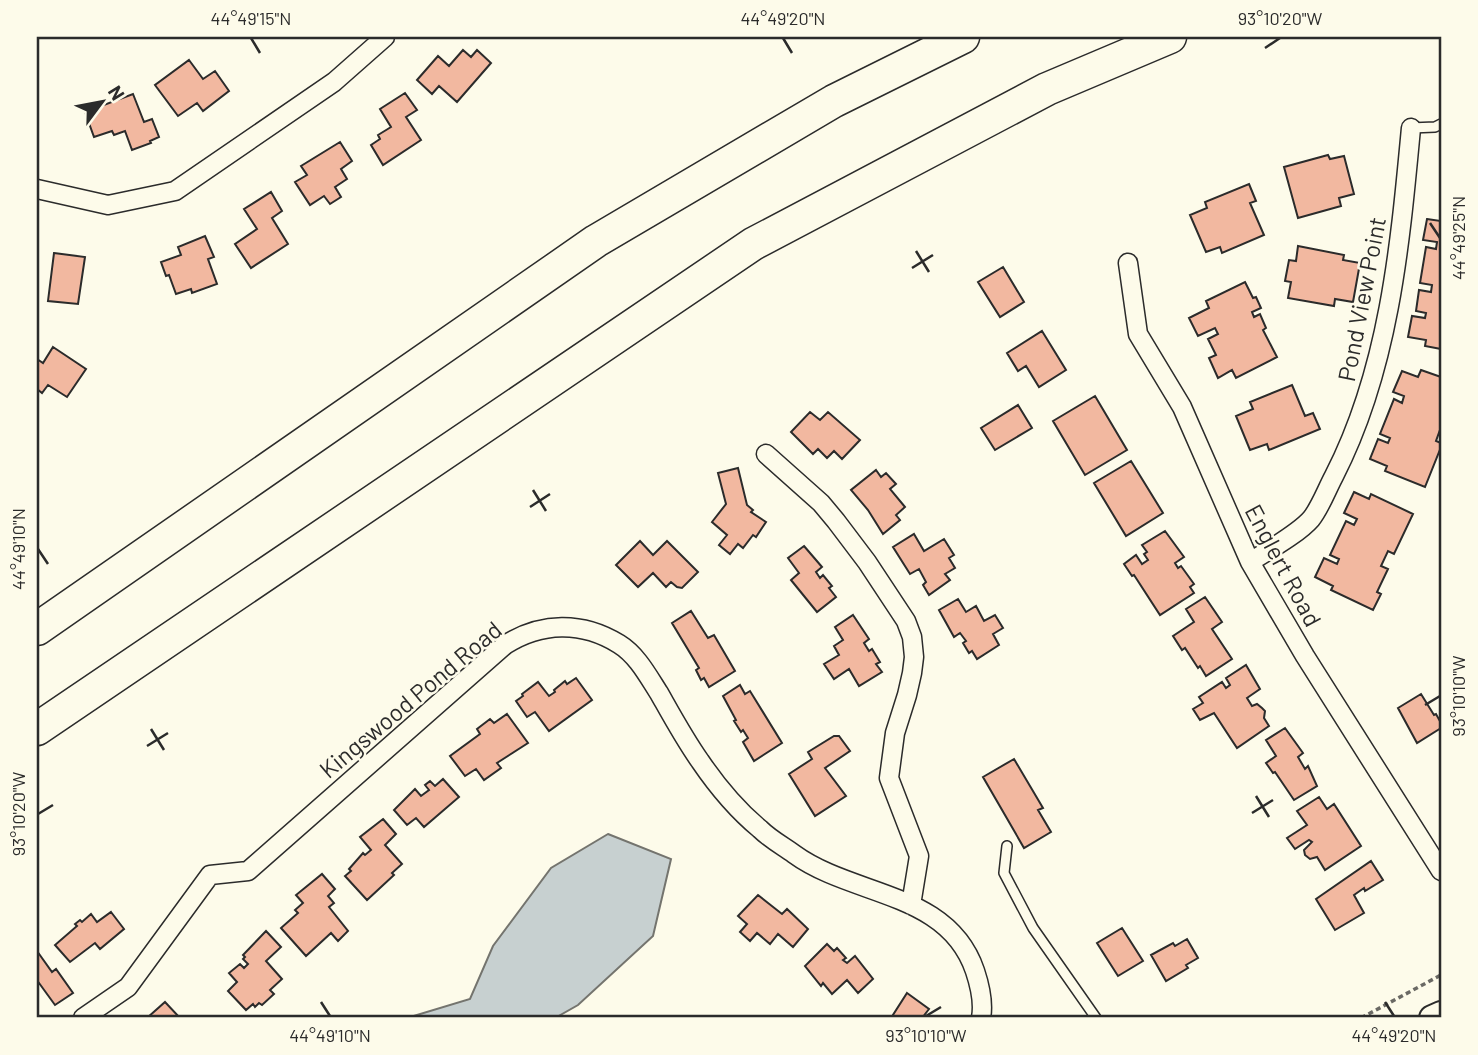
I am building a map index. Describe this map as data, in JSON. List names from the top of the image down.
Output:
{
  "streets": {
    "street": ["Pond View Point", "Englert Road", "Kingswood Pond Road"]
  },
  "crossings": [
    ["Pond View Point", "Englert Road"]
  ],
  "north": "top right",
  "coordinates": [
    "44°49'15\"N",
    "44°49'20\"N",
    "93°10'20\"W",
    "44°49'25\"N",
    "44°49'10\"N",
    "93°10'10\"W"
  ]
}
